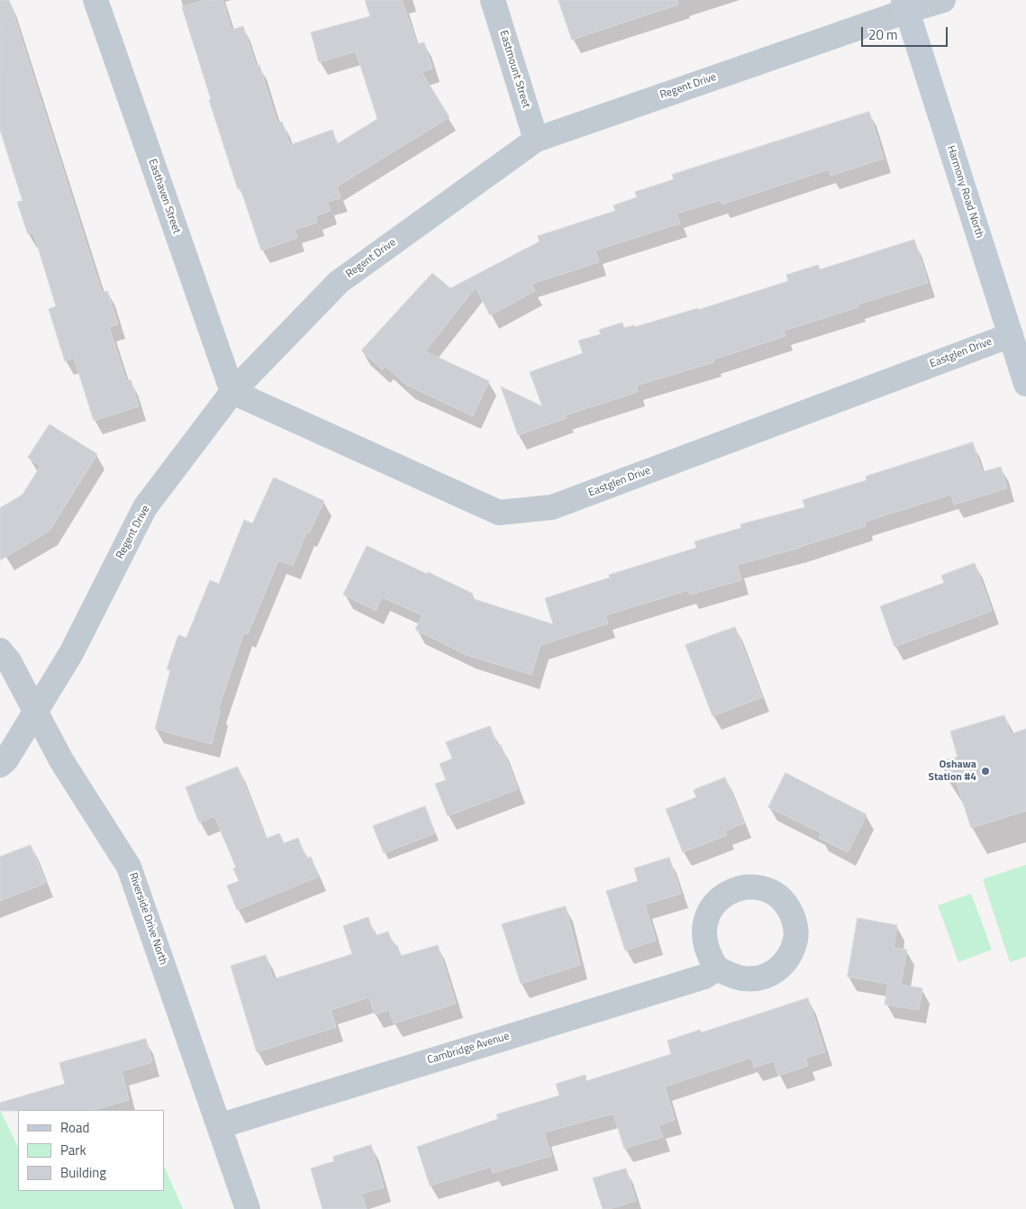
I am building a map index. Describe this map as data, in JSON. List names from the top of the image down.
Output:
{
  "streets": {
    "main road": ["Harmony Road North"],
    "street": [
      "Eastmount Street",
      "Regent Drive",
      "Easthaven Street",
      "Eastglen Drive",
      "Riverside Drive North",
      "Cambridge Avenue"
    ]
  },
  "crossings": [
    ["Eastmount Street", "Regent Drive"],
    ["Regent Drive", "Harmony Road North"],
    ["Regent Drive", "Easthaven Street"],
    ["Regent Drive", "Eastglen Drive"],
    ["Regent Drive", "Riverside Drive North"],
    ["Harmony Road North", "Eastglen Drive"],
    ["Easthaven Street", "Eastglen Drive"],
    ["Riverside Drive North", "Cambridge Avenue"]
  ],
  "places": ["Oshawa Station #4"],
  "legend": ["Road", "Park", "Building"],
  "scale_bar": "20 m"
}
